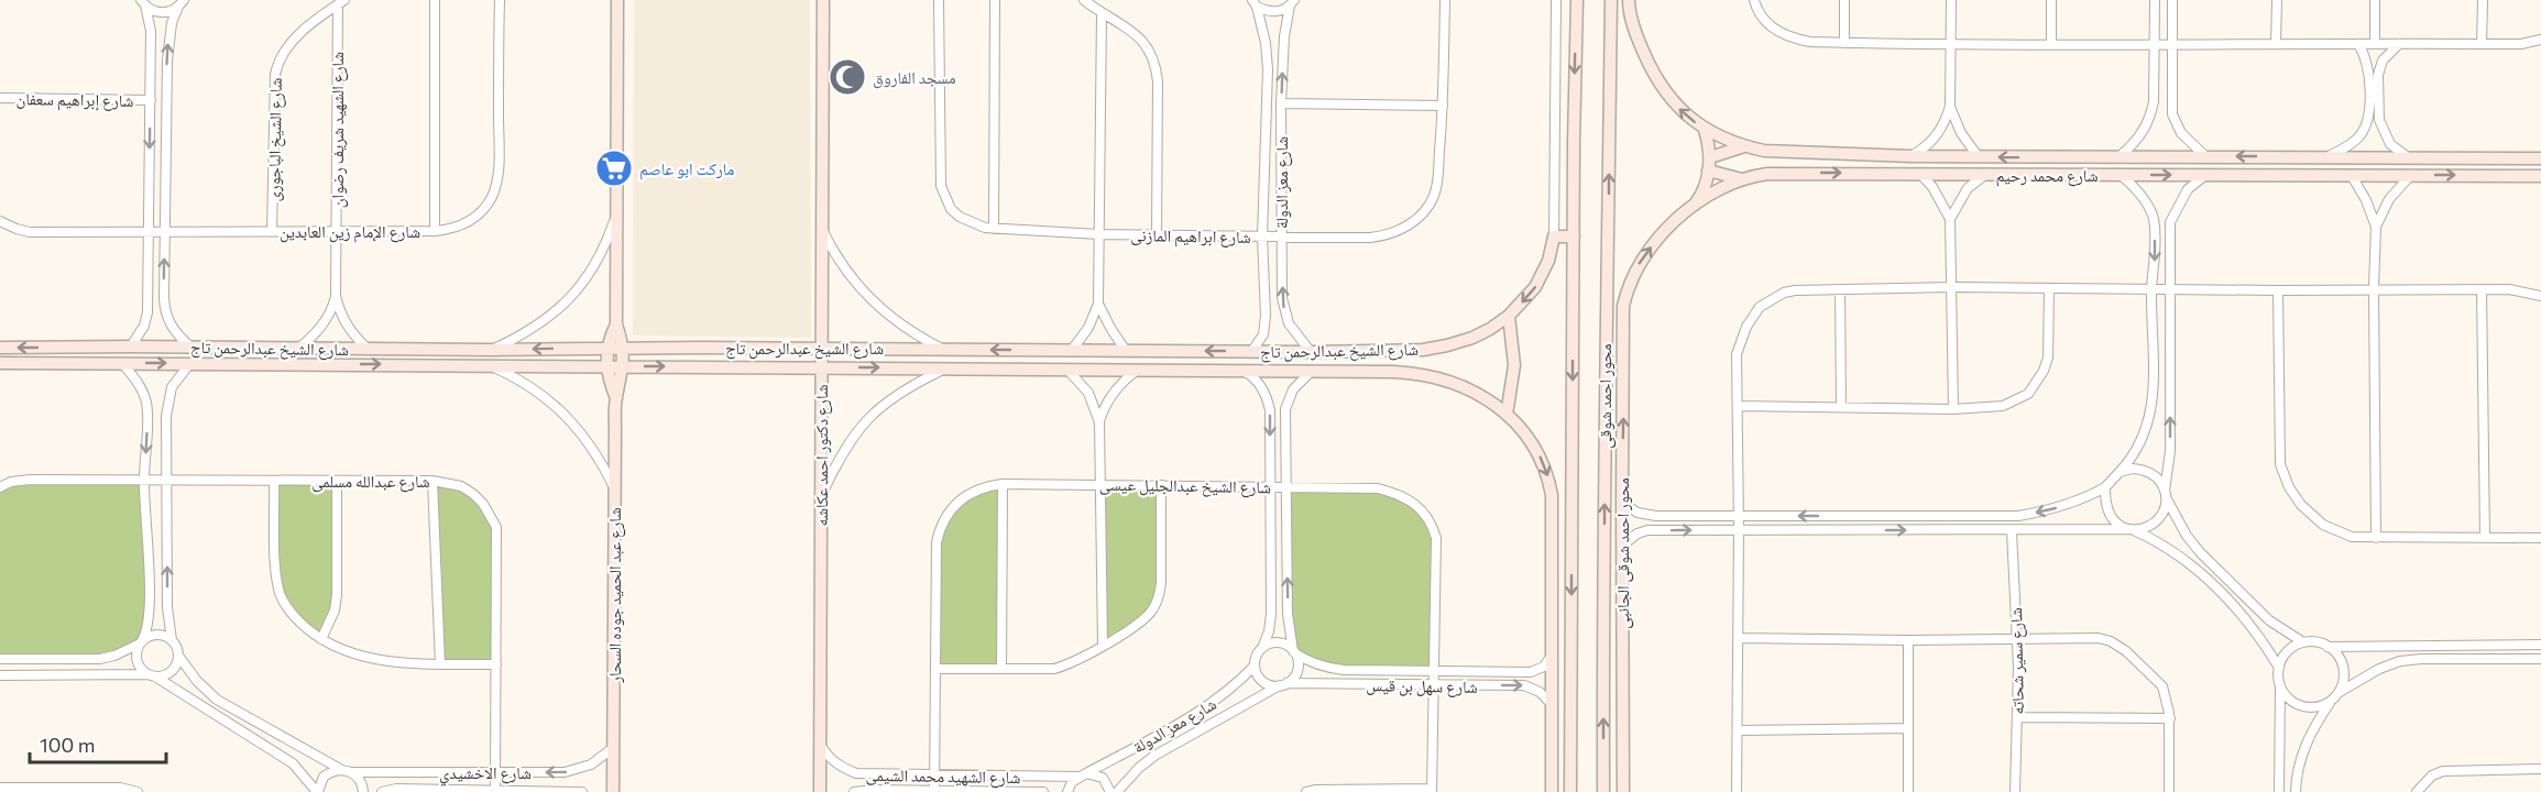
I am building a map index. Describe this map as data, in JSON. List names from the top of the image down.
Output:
{
  "streets": {
    "street": [
      "شارع إبراهيم سعفان",
      "شارع الشهيد شريف رضوان",
      "شارع الشيخ الباجورى",
      "شارع محمد رحيم",
      "شارع معز الدولة",
      "شارع الإمام زين العابدين",
      "شارع ابراهيم المازنى",
      "شارع الشيخ عبدالرحمن تاج",
      "محور احمد شوقى",
      "شارع دكتور احمد عكاشه",
      "شارع عبدالله مسلمى",
      "شارع الشيخ عبدالجليل عيسى",
      "محور احمد شوقى الجانبى",
      "شارع عبد الحميد جوده السحار",
      "شارع سمير شحاته",
      "شارع سهل بن قيس",
      "شارع الاخشيدي",
      "شارع الشهيد محمد الشيمى"
    ]
  },
  "crossings": [
    ["شارع الشهيد شريف رضوان", "شارع الشيخ الباجورى"],
    ["شارع الشهيد شريف رضوان", "شارع الإمام زين العابدين"],
    ["شارع الشهيد شريف رضوان", "شارع الشيخ عبدالرحمن تاج"],
    ["شارع الشيخ الباجورى", "شارع الإمام زين العابدين"],
    ["شارع محمد رحيم", "محور احمد شوقى الجانبى"],
    ["شارع معز الدولة", "شارع ابراهيم المازنى"],
    ["شارع معز الدولة", "شارع الشيخ عبدالرحمن تاج"],
    ["شارع معز الدولة", "شارع سهل بن قيس"],
    ["شارع معز الدولة", "شارع الشهيد محمد الشيمى"],
    ["شارع الشيخ عبدالرحمن تاج", "شارع دكتور احمد عكاشه"],
    ["شارع الشيخ عبدالرحمن تاج", "شارع عبد الحميد جوده السحار"],
    ["شارع دكتور احمد عكاشه", "شارع الشهيد محمد الشيمى"],
    ["شارع عبدالله مسلمى", "شارع الاخشيدي"],
    ["شارع الشيخ عبدالجليل عيسى", "شارع سهل بن قيس"],
    ["شارع الشيخ عبدالجليل عيسى", "شارع الشهيد محمد الشيمى"],
    ["شارع عبد الحميد جوده السحار", "شارع الاخشيدي"]
  ],
  "one_way": ["محور احمد شوقى الجانبى"],
  "places": {
    "mosque": ["مسجد الفاروق"],
    "supermarket": ["ماركت ابو عاصم"]
  },
  "scale_bar": "100 m"
}
